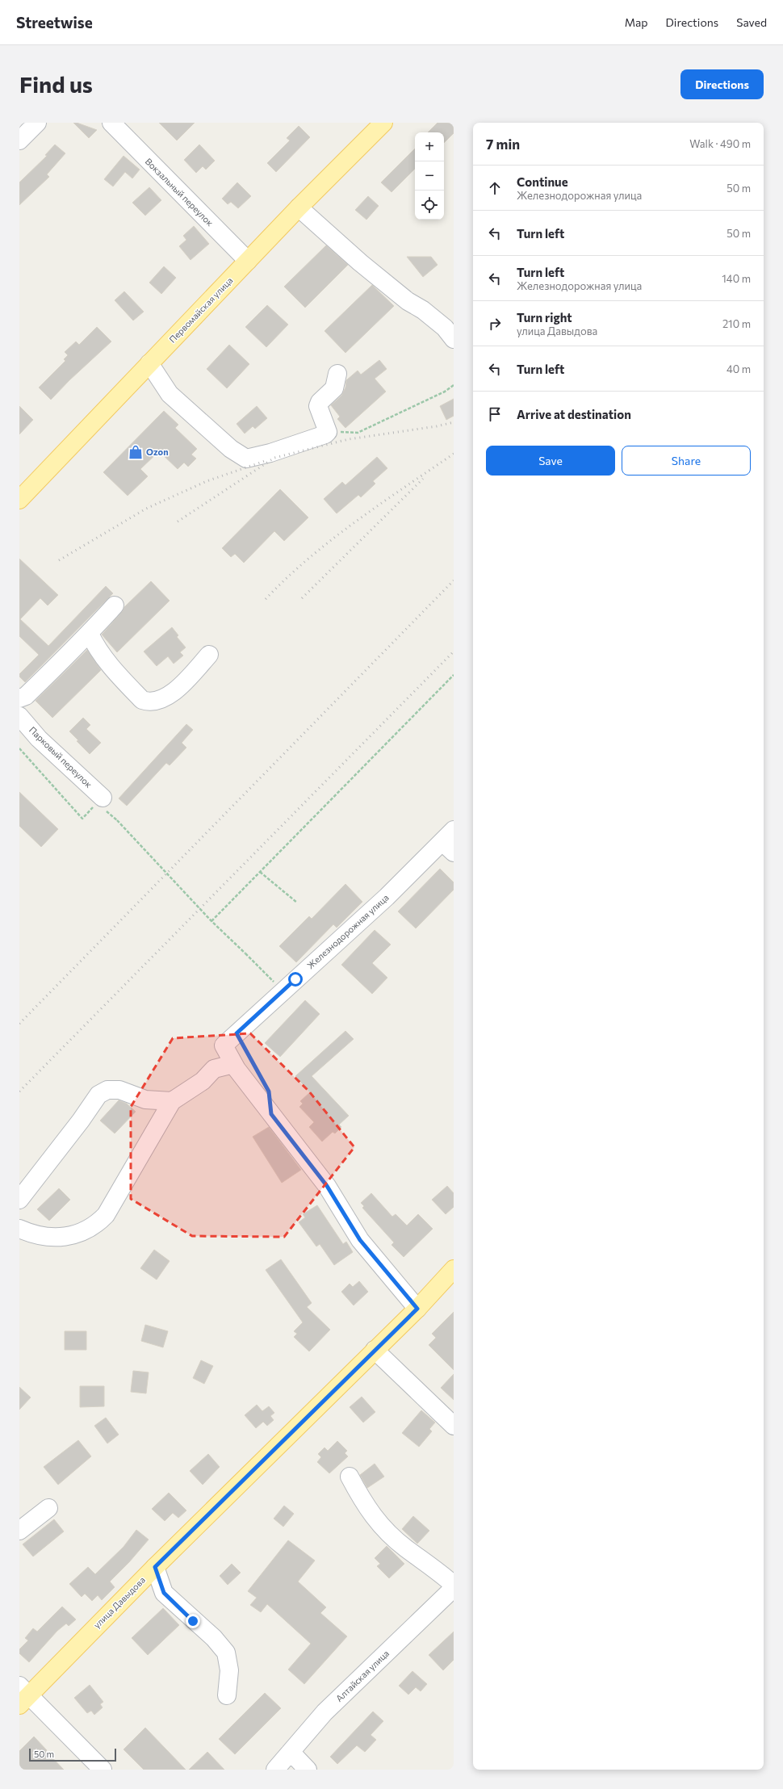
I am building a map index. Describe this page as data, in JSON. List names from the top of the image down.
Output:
{
  "streets": {
    "main road": ["Первомайская улица", "улица Давыдова"],
    "street": [
      "Вокзальный переулок",
      "Парковый переулок",
      "Железнодорожная улица",
      "Алтайская улица"
    ]
  },
  "crossings": [
    ["Вокзальный переулок", "Первомайская улица"],
    ["Железнодорожная улица", "улица Давыдова"]
  ],
  "places": {
    "shop": ["Ozon"]
  },
  "scale_bar": "50 m",
  "page": {
    "header": "Streetwise",
    "nav": ["Map", "Directions", "Saved"],
    "buttons": [
      "Directions",
      ["Save", "Share"]
    ],
    "title": "Find us",
    "heading": ["7 min", "Walk · 490 m"],
    "map_buttons": ["+", "−"],
    "list": [
      ["Continue", "Железнодорожная улица", "50 m"],
      ["Turn left", "50 m"],
      ["Turn left", "Железнодорожная улица", "140 m"],
      ["Turn right", "улица Давыдова", "210 m"],
      ["Turn left", "40 m"],
      "Arrive at destination"
    ],
    "scale": "50 m"
  }
}
